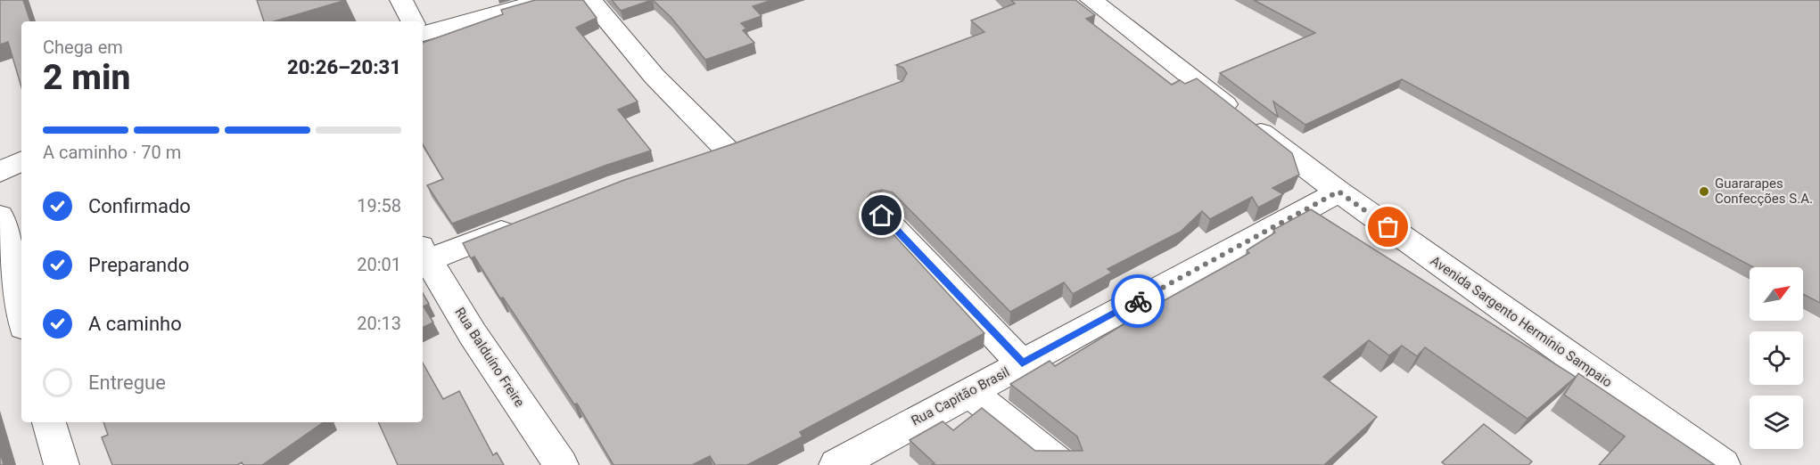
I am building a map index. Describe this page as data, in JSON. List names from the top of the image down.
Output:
{
  "streets": {
    "street": ["Avenida Sargento Hermínio Sampaio", "Rua Balduíno Freire", "Rua Capitão Brasil"]
  },
  "crossings": [
    ["Avenida Sargento Hermínio Sampaio", "Rua Capitão Brasil"]
  ],
  "places": ["Guararapes Confecções S.A."],
  "north": "top right",
  "page": {
    "heading": ["2 min", "Chega em", "20:26–20:31"],
    "bar": "A caminho · 70 m",
    "list": [
      ["Confirmado", "19:58"],
      ["Preparando", "20:01"],
      ["A caminho", "20:13"],
      "Entregue"
    ]
  }
}
